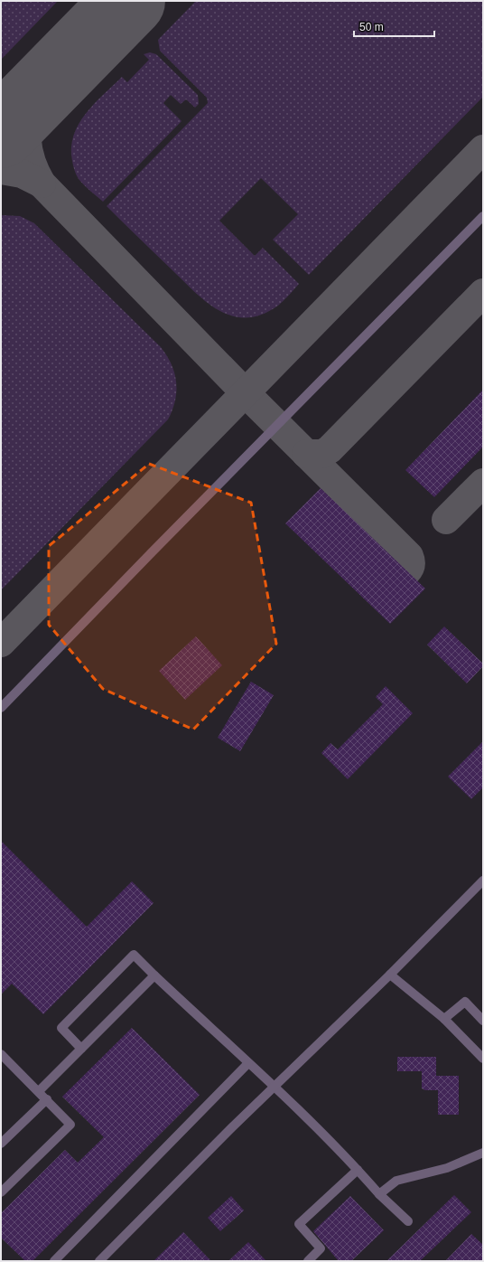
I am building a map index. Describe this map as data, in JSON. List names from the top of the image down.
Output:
{
  "scale_bar": "50 m"
}
